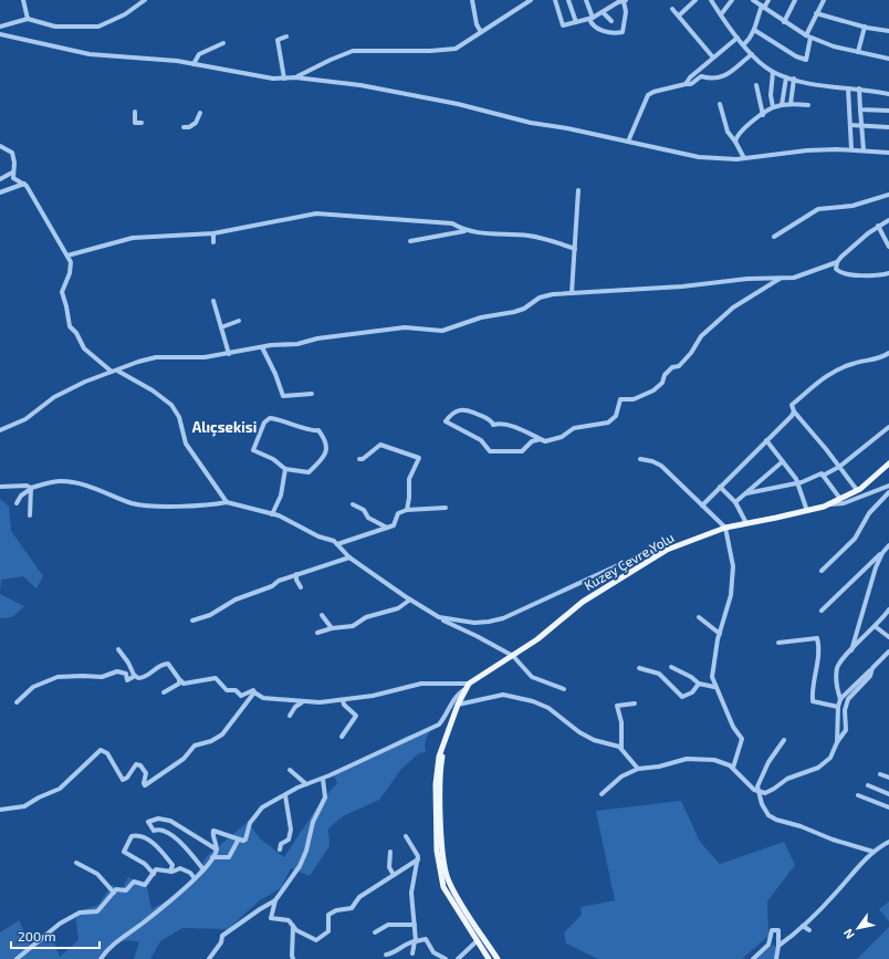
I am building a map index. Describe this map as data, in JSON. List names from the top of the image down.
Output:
{
  "streets": {
    "main road": ["Kuzey Çevre Yolu"]
  },
  "districts": ["Alıçsekisi"],
  "scale_bar": "200 m",
  "north": "bottom left"
}
